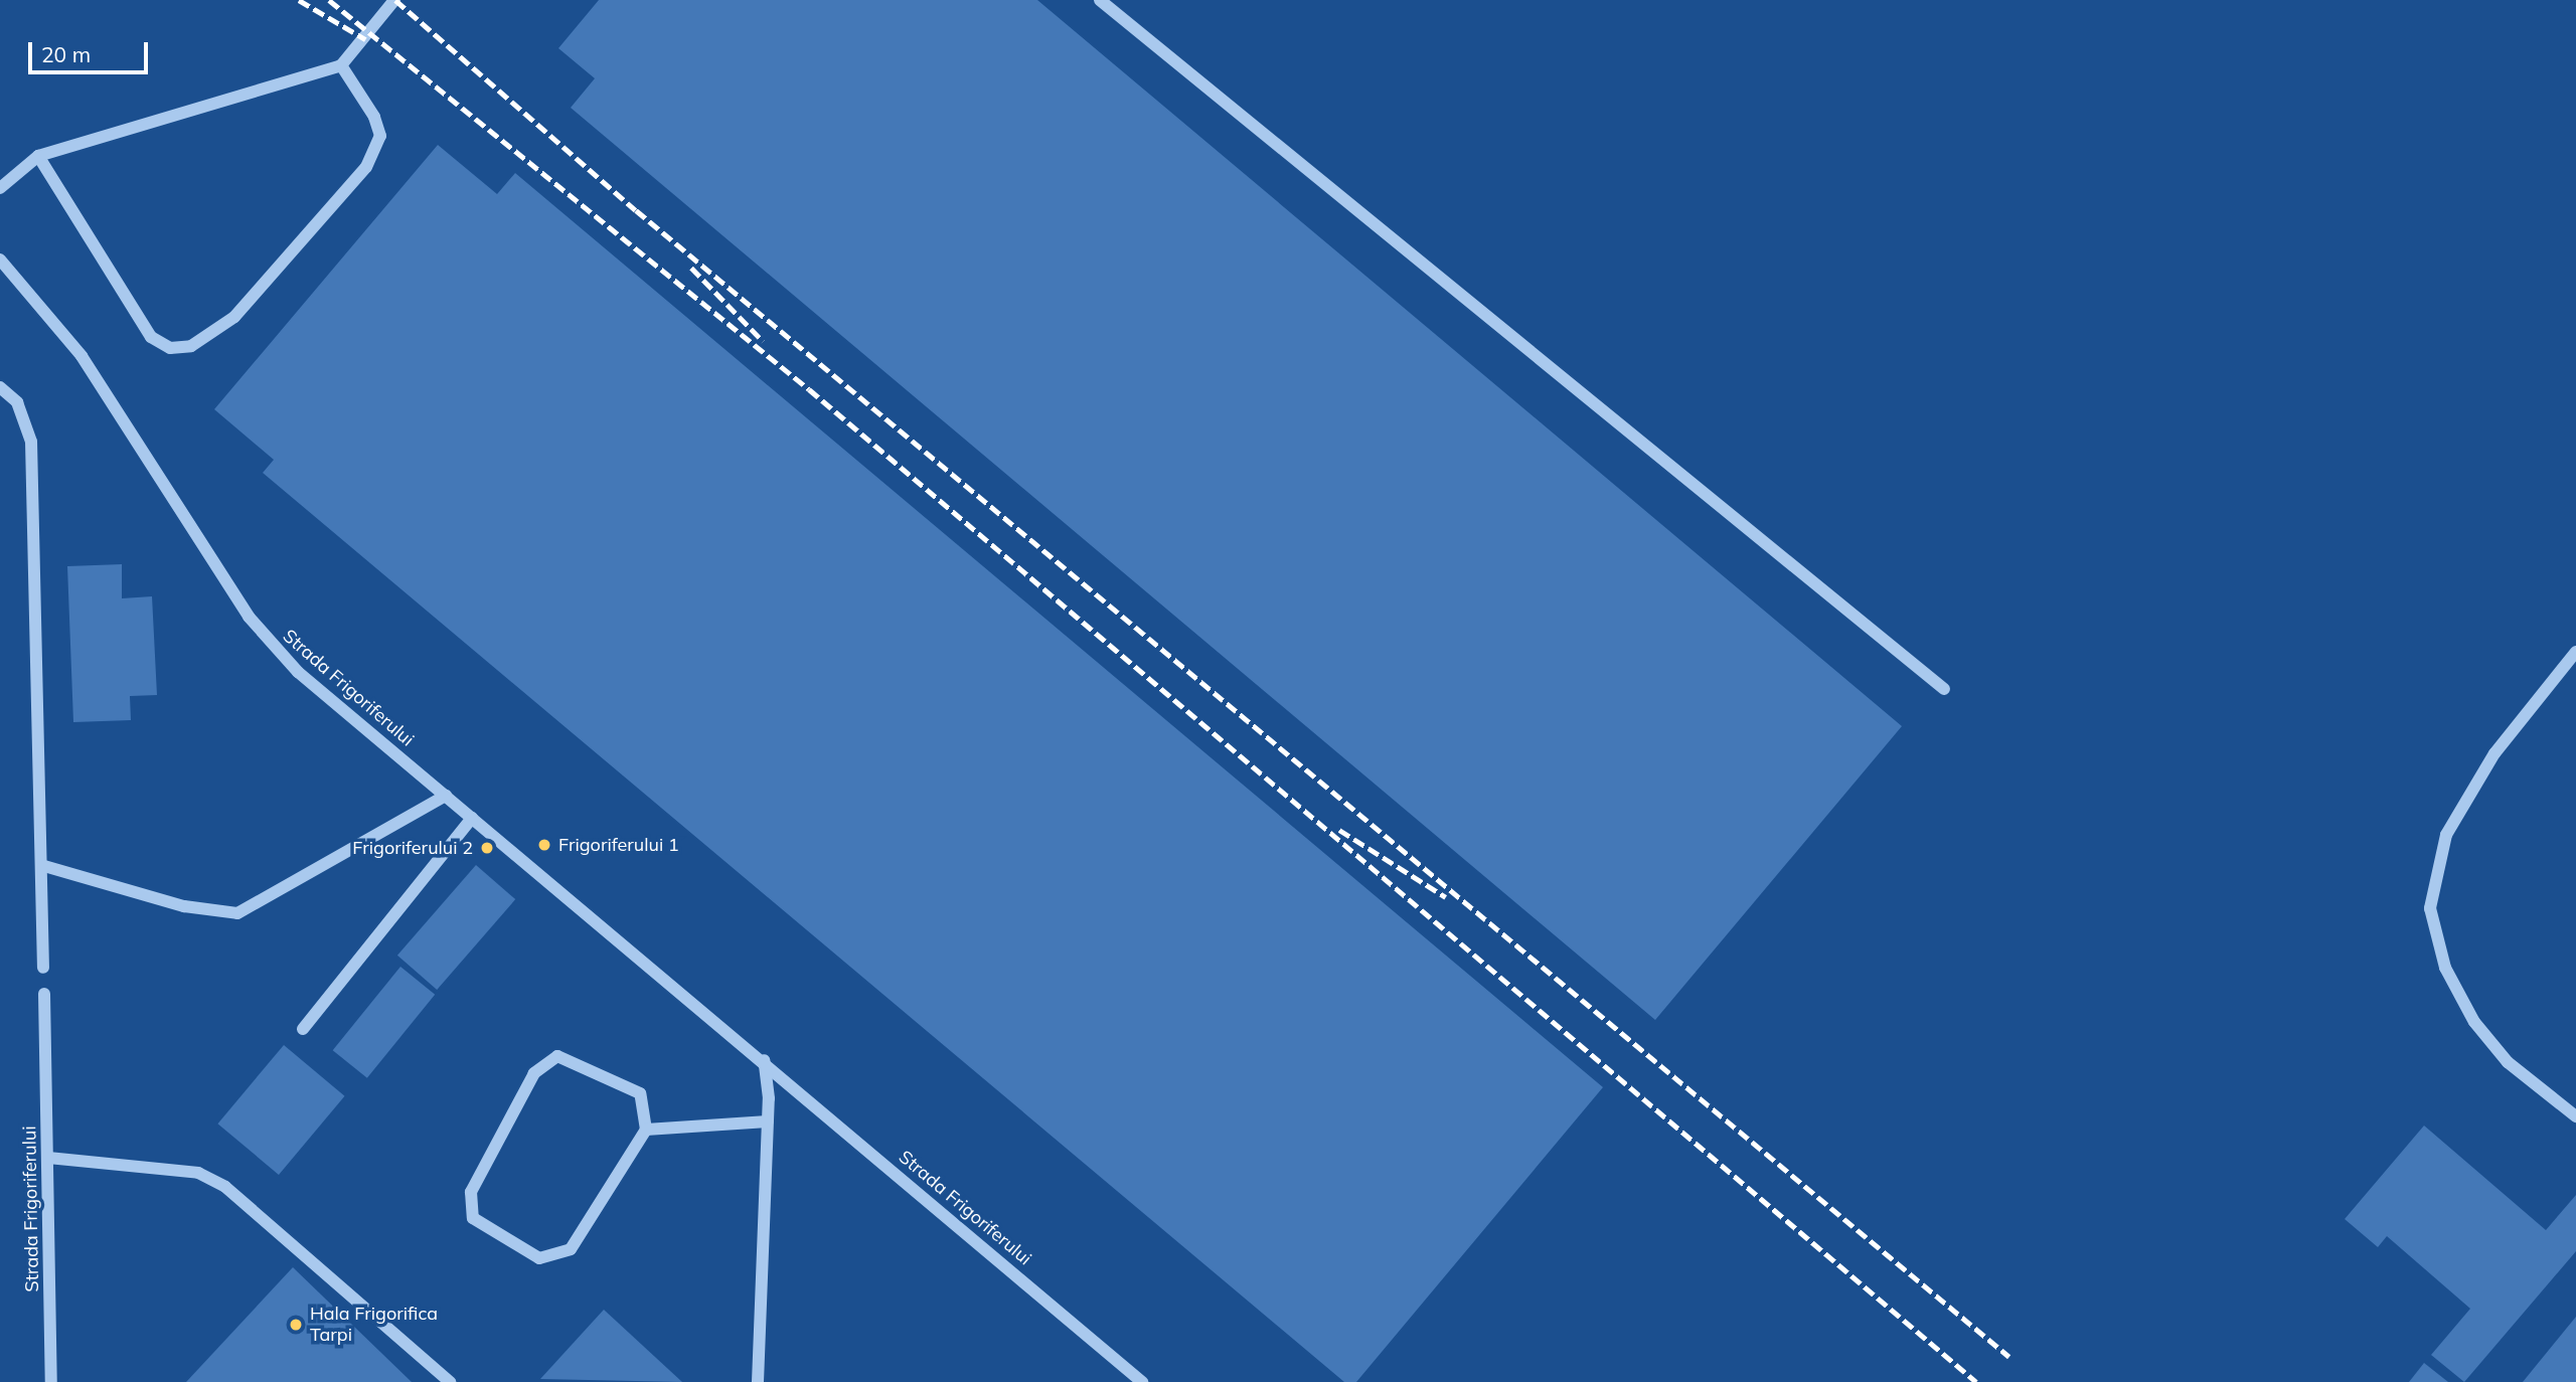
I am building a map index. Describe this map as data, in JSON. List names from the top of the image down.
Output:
{
  "streets": {
    "street": ["Strada Frigoriferului"]
  },
  "places": ["Frigoriferului 1", "Frigoriferului 2", "Hala Frigorifica Tarpi"],
  "scale_bar": "20 m"
}
